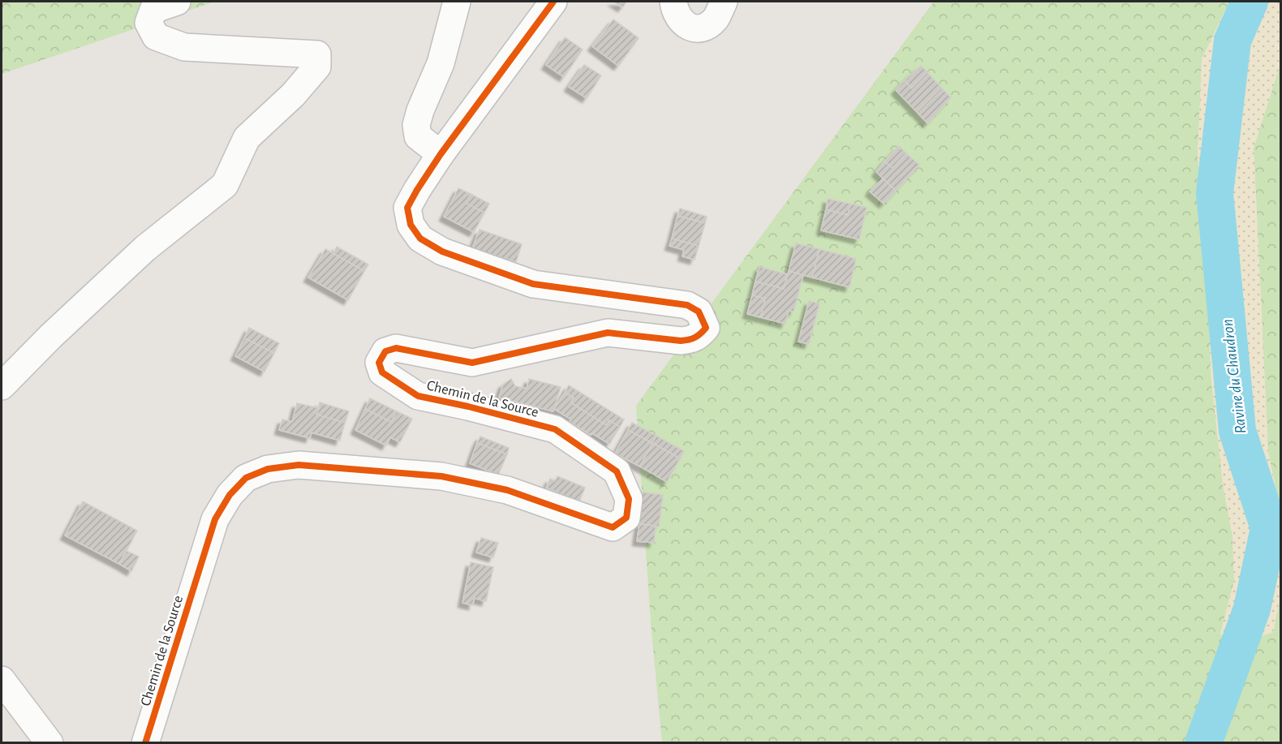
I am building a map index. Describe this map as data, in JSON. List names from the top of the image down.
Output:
{
  "streets": {
    "street": ["Chemin de la Source"]
  },
  "water": ["Ravine du Chaudron"]
}
